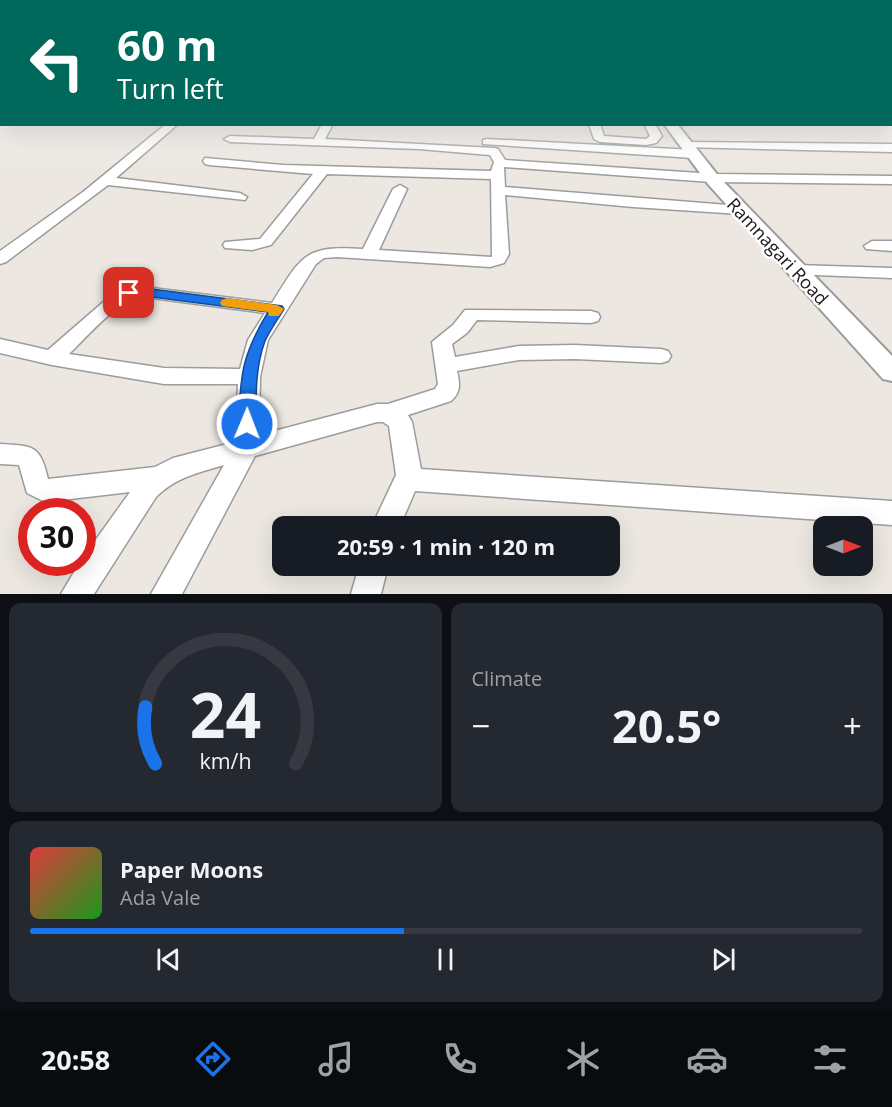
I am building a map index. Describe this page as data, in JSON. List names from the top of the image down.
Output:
{
  "streets": {
    "street": ["Ramnagari Road"]
  },
  "north": "right",
  "page": {
    "turn": ["60 m", "Turn left"],
    "limit": "30",
    "trip": "20:59 · 1 min · 120 m",
    "tile": "Climate",
    "heat": ["−", "20.5°", "+"],
    "song": ["Paper Moons", "Ada Vale"],
    "tabs": "20:58",
    "gauge": ["24", "km/h"]
  }
}
